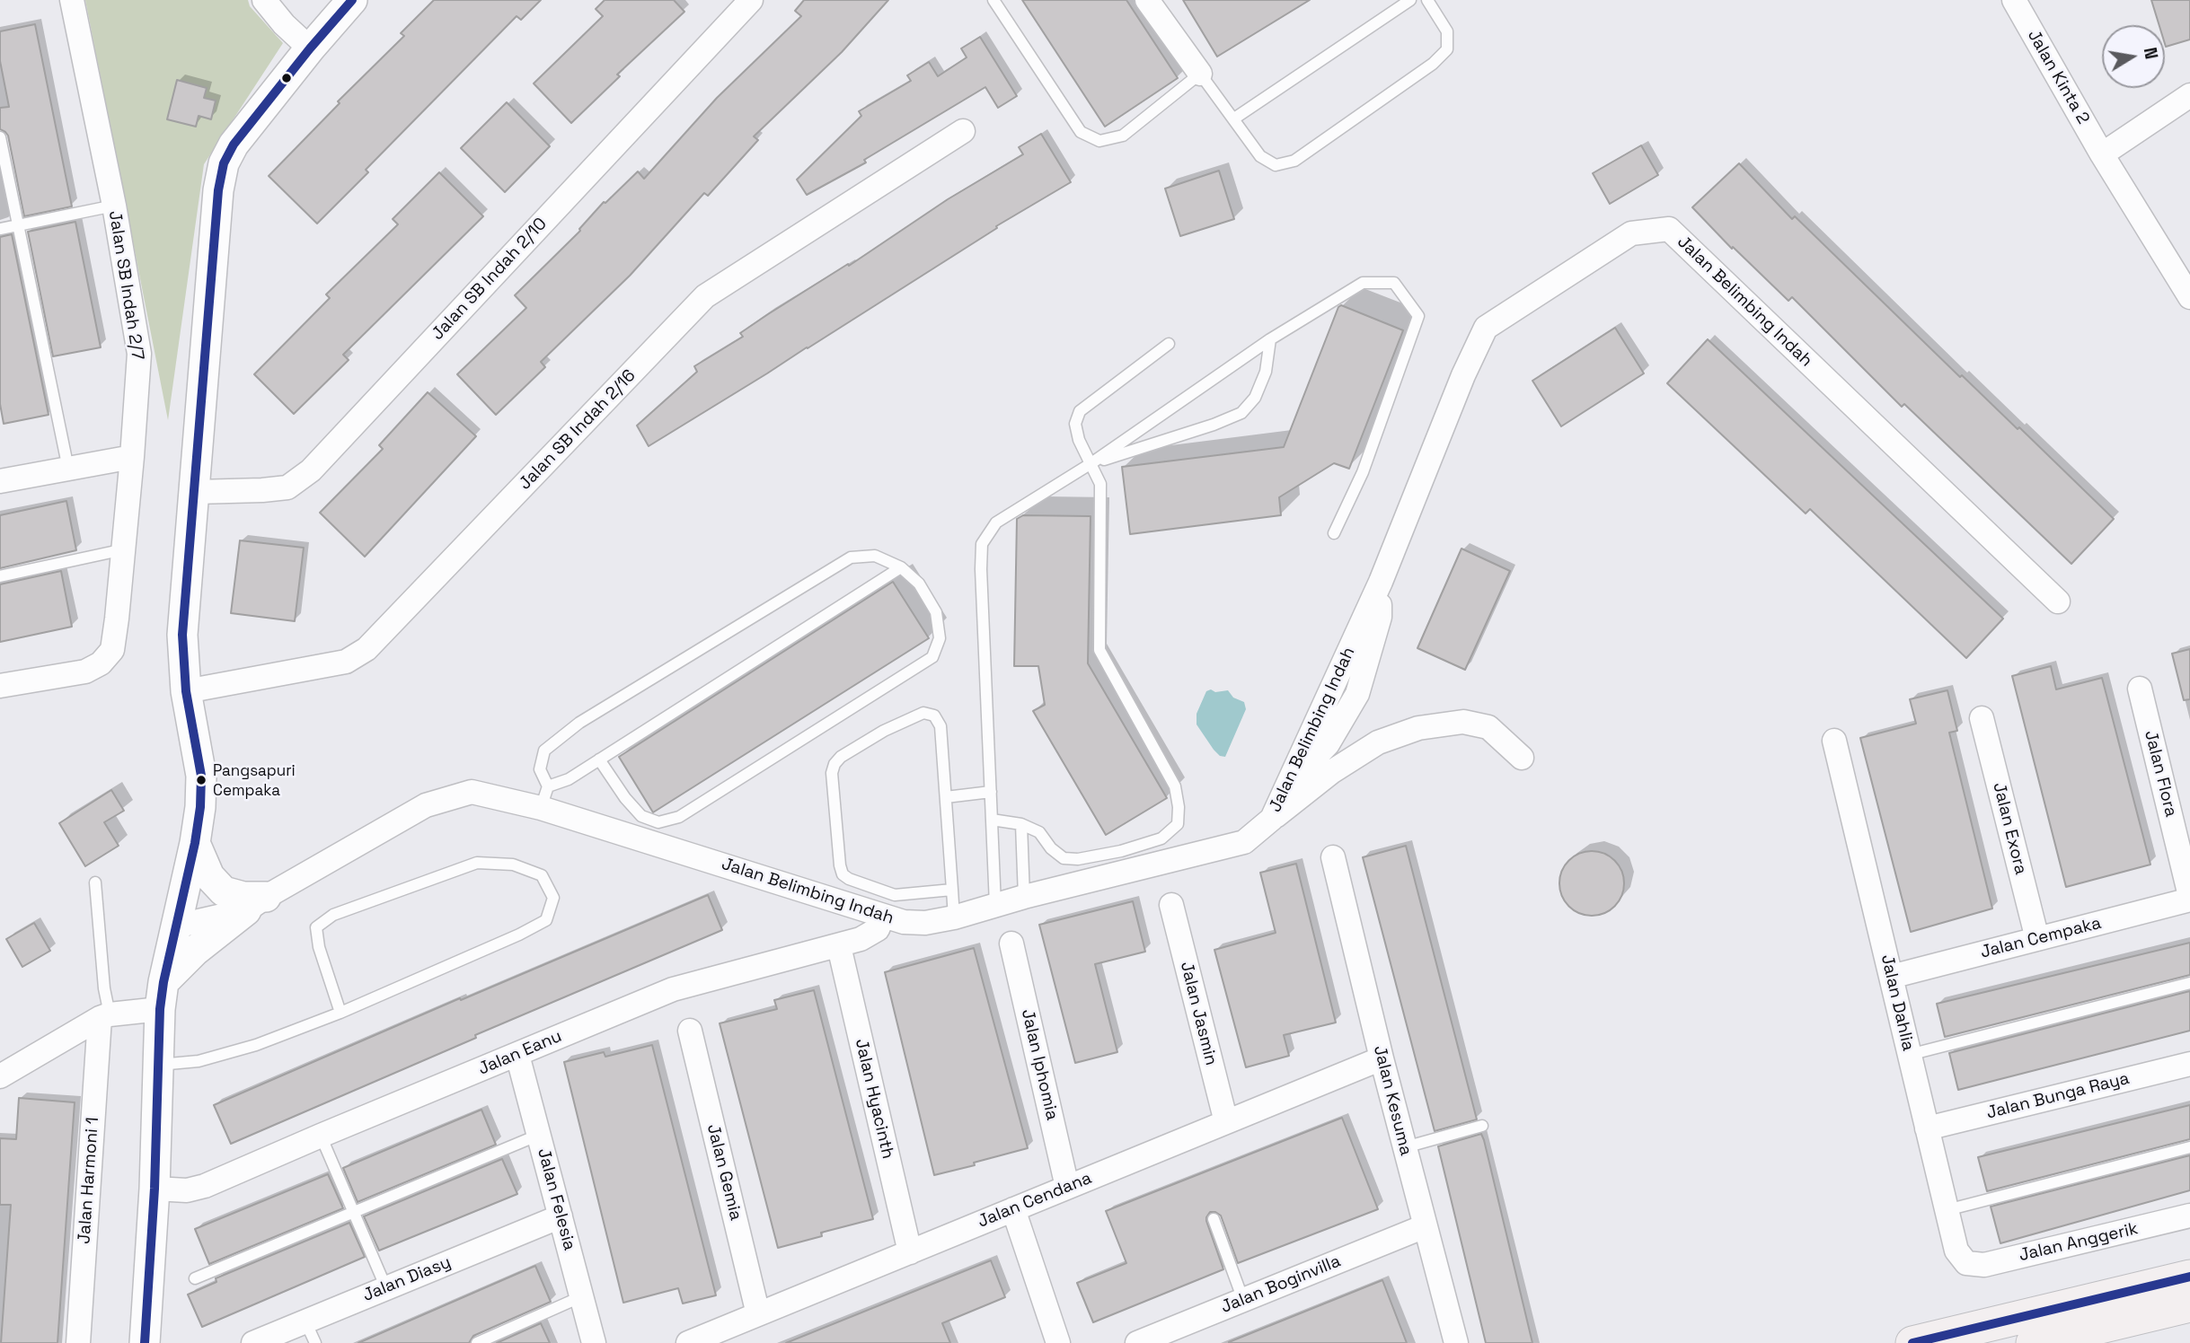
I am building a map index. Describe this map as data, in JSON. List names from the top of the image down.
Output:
{
  "streets": {
    "street": [
      "Jalan Kinta 2",
      "Jalan SB Indah 2/10",
      "Jalan SB Indah 2/7",
      "Jalan Belimbing Indah",
      "Jalan SB Indah 2/16",
      "Jalan Flora",
      "Jalan Exora",
      "Jalan Cempaka",
      "Jalan Dahlia",
      "Jalan Jasmin",
      "Jalan Eanu",
      "Jalan Iphomia",
      "Jalan Bunga Raya",
      "Jalan Hyacinth",
      "Jalan Kesuma",
      "Jalan Gemia",
      "Jalan Harmoni 1",
      "Jalan Felesia",
      "Jalan Cendana",
      "Jalan Anggerik",
      "Jalan Diasy",
      "Jalan Boginvilla"
    ]
  },
  "crossings": [
    ["Jalan Belimbing Indah", "Jalan Eanu"],
    ["Jalan Flora", "Jalan Cempaka"],
    ["Jalan Exora", "Jalan Cempaka"],
    ["Jalan Cempaka", "Jalan Dahlia"],
    ["Jalan Dahlia", "Jalan Bunga Raya"],
    ["Jalan Dahlia", "Jalan Anggerik"],
    ["Jalan Jasmin", "Jalan Cendana"],
    ["Jalan Eanu", "Jalan Hyacinth"],
    ["Jalan Eanu", "Jalan Felesia"],
    ["Jalan Iphomia", "Jalan Cendana"],
    ["Jalan Hyacinth", "Jalan Cendana"],
    ["Jalan Kesuma", "Jalan Cendana"],
    ["Jalan Kesuma", "Jalan Boginvilla"],
    ["Jalan Gemia", "Jalan Cendana"],
    ["Jalan Felesia", "Jalan Diasy"]
  ],
  "places": ["Pangsapuri Cempaka"],
  "north": "right"
}
